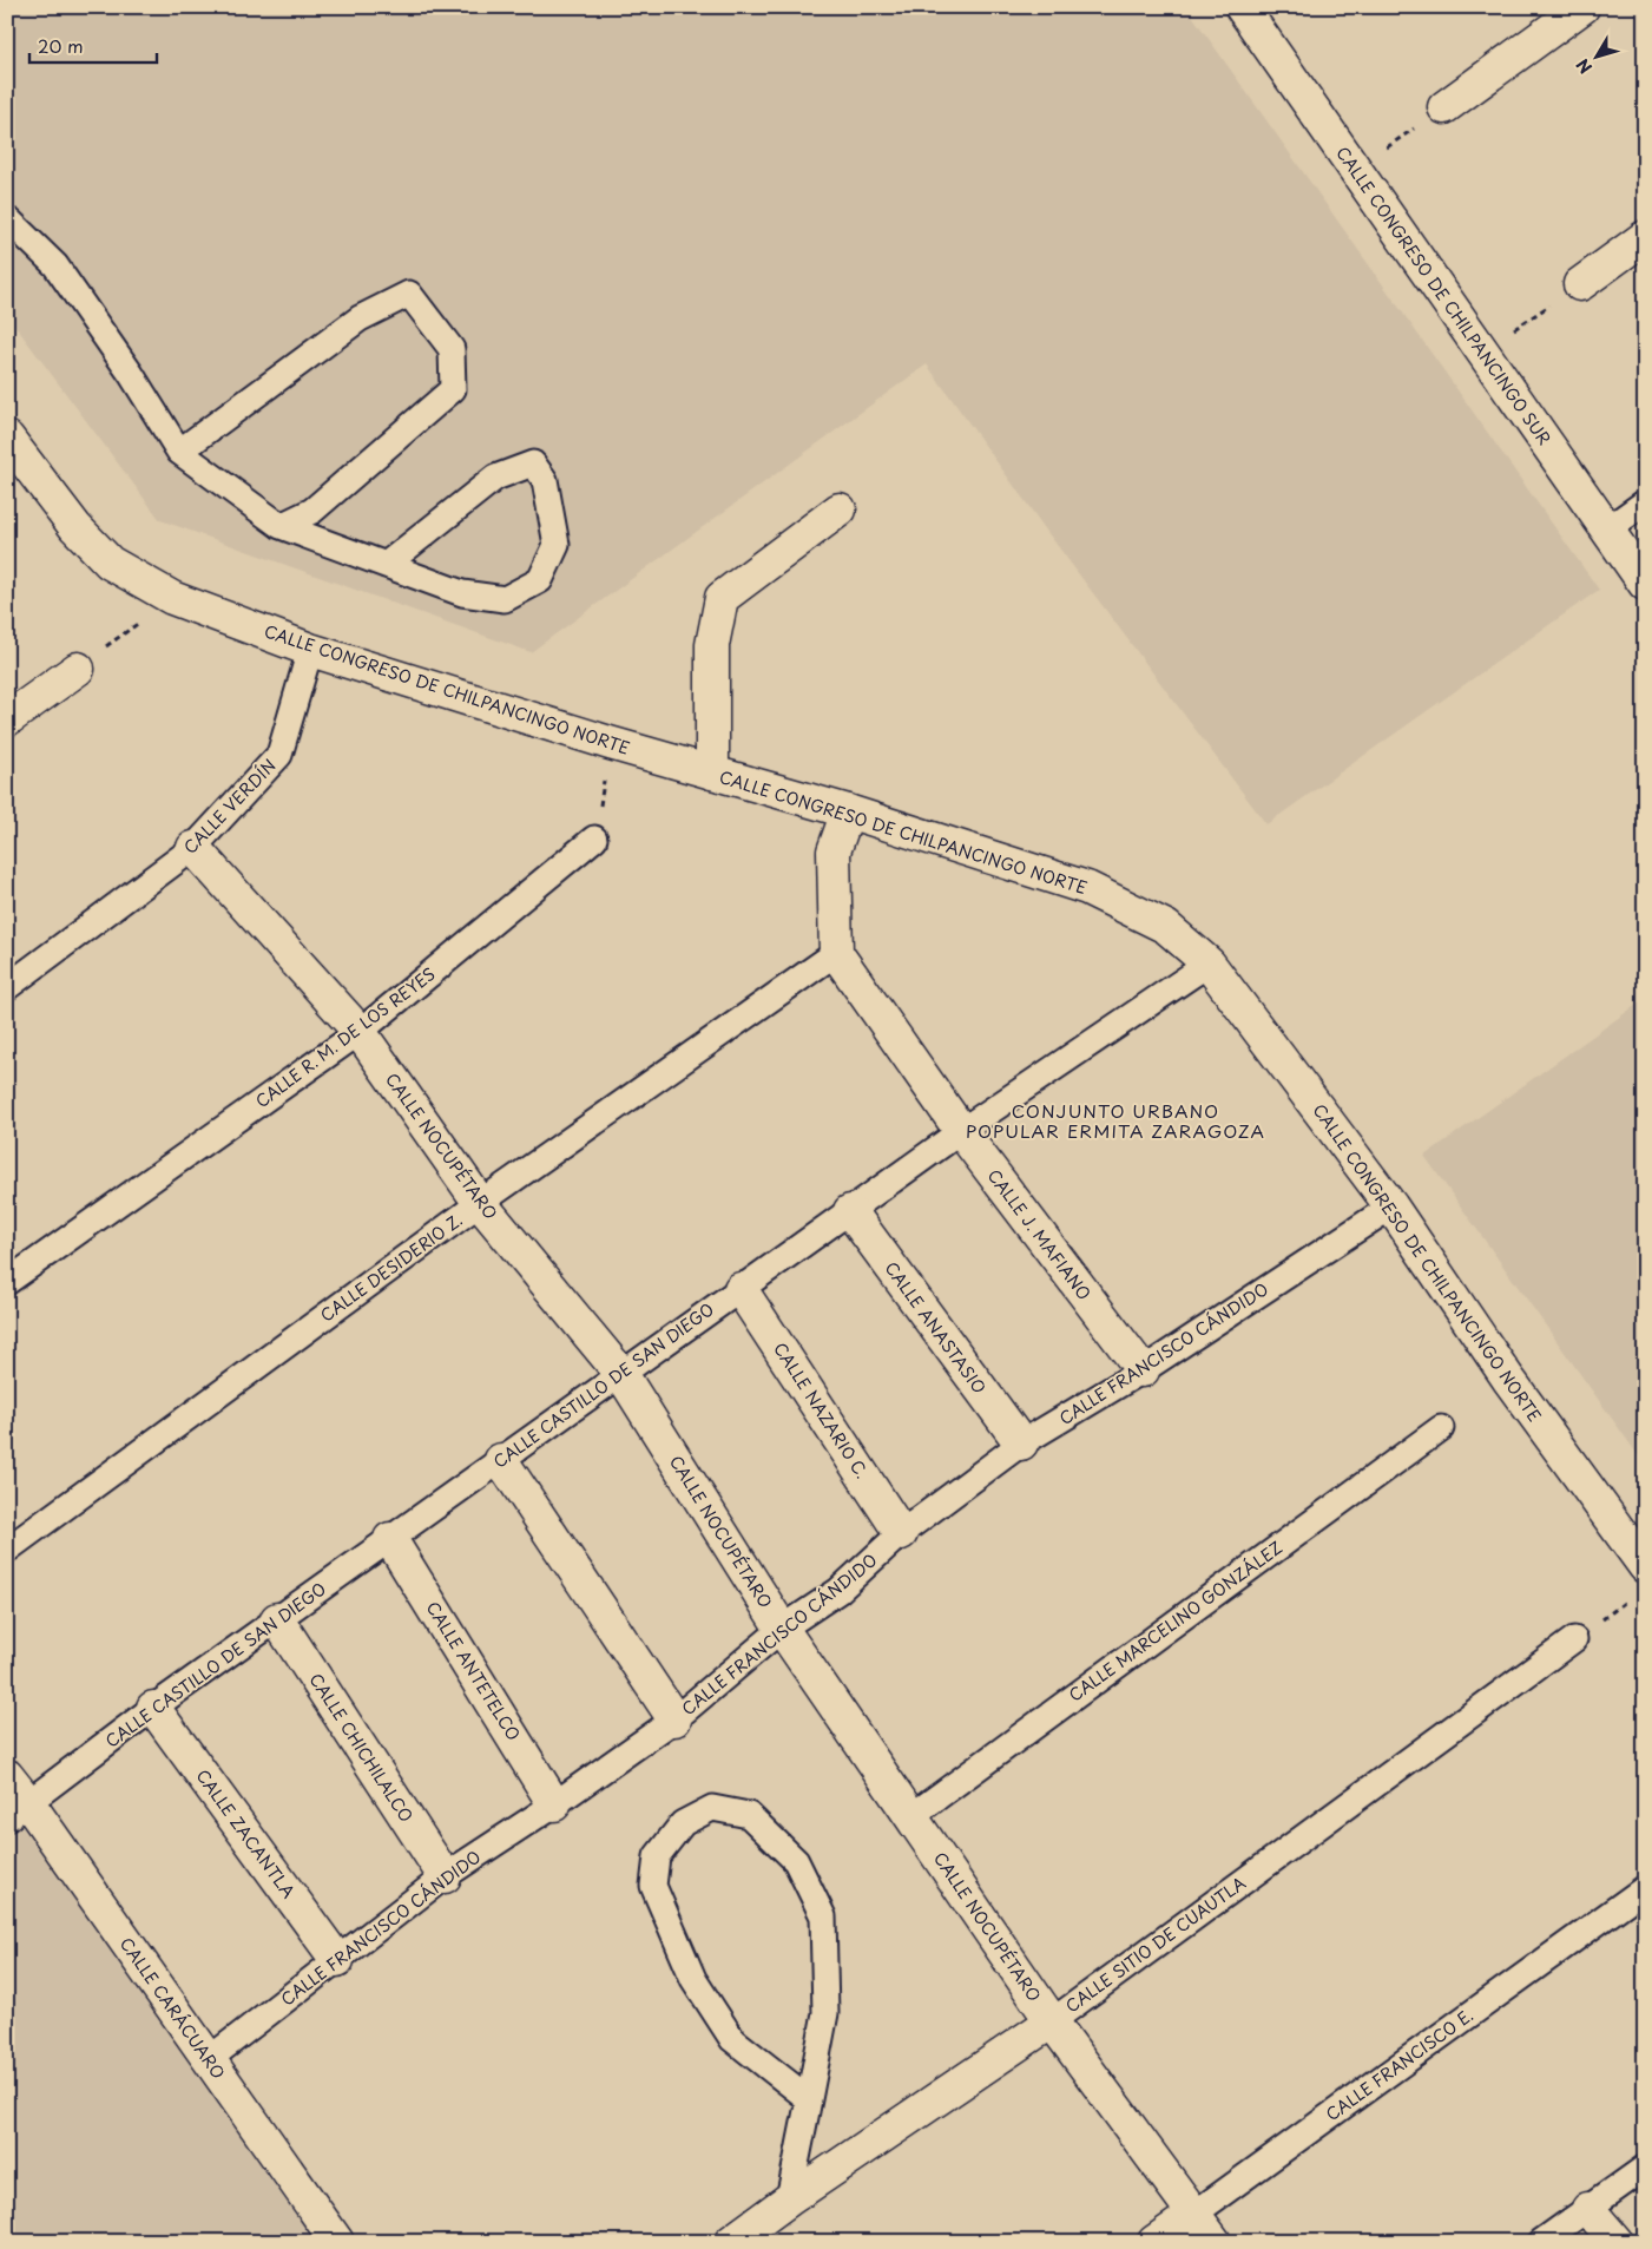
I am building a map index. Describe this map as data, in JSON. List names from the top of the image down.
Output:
{
  "streets": {
    "street": [
      "CALLE CONGRESO DE CHILPANCINGO SUR",
      "CALLE CONGRESO DE CHILPANCINGO NORTE",
      "CALLE NOCUPÉTARO",
      "CALLE J. MAFIANO",
      "CALLE ANASTASIO",
      "CALLE NAZARIO C.",
      "CALLE ANTETELCO",
      "CALLE CHICHILALCO",
      "CALLE ZACANTLA",
      "CALLE SITIO DE CUAUTLA",
      "CALLE CARÁCUARO",
      "CALLE FRANCISCO E."
    ],
    "lane": [
      "CALLE VERDÍN",
      "CALLE R. M. DE LOS REYES",
      "CALLE DESIDERIO Z.",
      "CALLE FRANCISCO CÁNDIDO",
      "CALLE CASTILLO DE SAN DIEGO",
      "CALLE MARCELINO GONZÁLEZ"
    ]
  },
  "crossings": [
    ["CALLE CONGRESO DE CHILPANCINGO NORTE", "CALLE VERDÍN"],
    ["CALLE CONGRESO DE CHILPANCINGO NORTE", "CALLE FRANCISCO CÁNDIDO"],
    ["CALLE CONGRESO DE CHILPANCINGO NORTE", "CALLE CASTILLO DE SAN DIEGO"],
    ["CALLE VERDÍN", "CALLE NOCUPÉTARO"],
    ["CALLE R. M. DE LOS REYES", "CALLE NOCUPÉTARO"],
    ["CALLE NOCUPÉTARO", "CALLE DESIDERIO Z."],
    ["CALLE NOCUPÉTARO", "CALLE FRANCISCO CÁNDIDO"],
    ["CALLE NOCUPÉTARO", "CALLE CASTILLO DE SAN DIEGO"],
    ["CALLE NOCUPÉTARO", "CALLE MARCELINO GONZÁLEZ"],
    ["CALLE NOCUPÉTARO", "CALLE SITIO DE CUAUTLA"],
    ["CALLE NOCUPÉTARO", "CALLE FRANCISCO E."],
    ["CALLE J. MAFIANO", "CALLE DESIDERIO Z."],
    ["CALLE J. MAFIANO", "CALLE FRANCISCO CÁNDIDO"],
    ["CALLE J. MAFIANO", "CALLE CASTILLO DE SAN DIEGO"],
    ["CALLE ANASTASIO", "CALLE FRANCISCO CÁNDIDO"],
    ["CALLE ANASTASIO", "CALLE CASTILLO DE SAN DIEGO"],
    ["CALLE FRANCISCO CÁNDIDO", "CALLE NAZARIO C."],
    ["CALLE FRANCISCO CÁNDIDO", "CALLE ANTETELCO"],
    ["CALLE FRANCISCO CÁNDIDO", "CALLE CHICHILALCO"],
    ["CALLE FRANCISCO CÁNDIDO", "CALLE ZACANTLA"],
    ["CALLE FRANCISCO CÁNDIDO", "CALLE CARÁCUARO"],
    ["CALLE CASTILLO DE SAN DIEGO", "CALLE NAZARIO C."],
    ["CALLE CASTILLO DE SAN DIEGO", "CALLE ANTETELCO"],
    ["CALLE CASTILLO DE SAN DIEGO", "CALLE CHICHILALCO"],
    ["CALLE CASTILLO DE SAN DIEGO", "CALLE ZACANTLA"],
    ["CALLE CASTILLO DE SAN DIEGO", "CALLE CARÁCUARO"]
  ],
  "districts": ["CONJUNTO URBANO POPULAR ERMITA ZARAGOZA"],
  "scale_bar": "20 m",
  "north": "bottom left"
}
